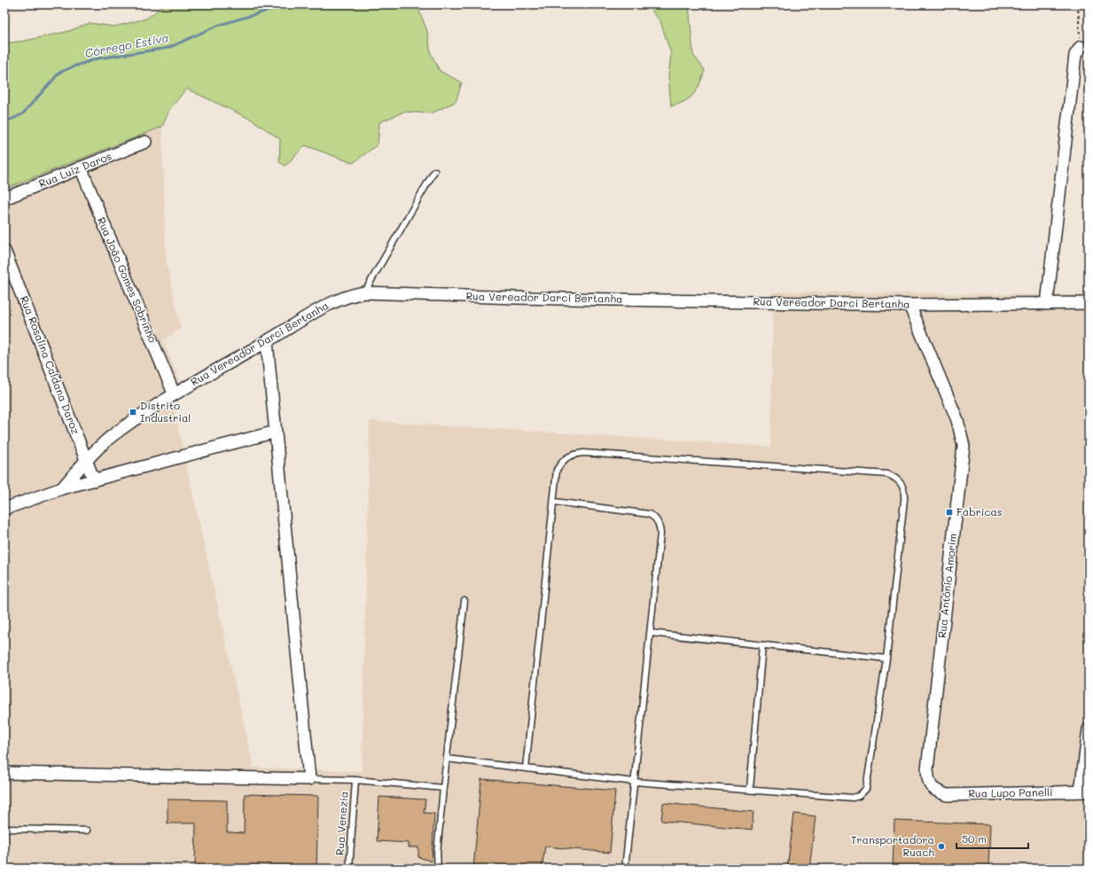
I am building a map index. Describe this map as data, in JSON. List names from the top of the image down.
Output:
{
  "streets": {
    "street": [
      "Rua Luiz Daros",
      "Rua João Gomes Sobrinho",
      "Rua Vereador Darci Bertanha",
      "Rua Rosalina Caldana Daroz",
      "Rua Antônio Amorim",
      "Rua Lupo Panelli"
    ],
    "lane": ["Rua Venezia"]
  },
  "crossings": [
    ["Rua Luiz Daros", "Rua João Gomes Sobrinho"],
    ["Rua João Gomes Sobrinho", "Rua Vereador Darci Bertanha"],
    ["Rua Vereador Darci Bertanha", "Rua Rosalina Caldana Daroz"],
    ["Rua Vereador Darci Bertanha", "Rua Antônio Amorim"],
    ["Rua Antônio Amorim", "Rua Lupo Panelli"]
  ],
  "water": ["Córrego Estiva"],
  "places": {
    "transit": ["Distrito Industrial", "Fábricas"],
    "other": ["Transportadora Ruach"]
  },
  "scale_bar": "50 m"
}
